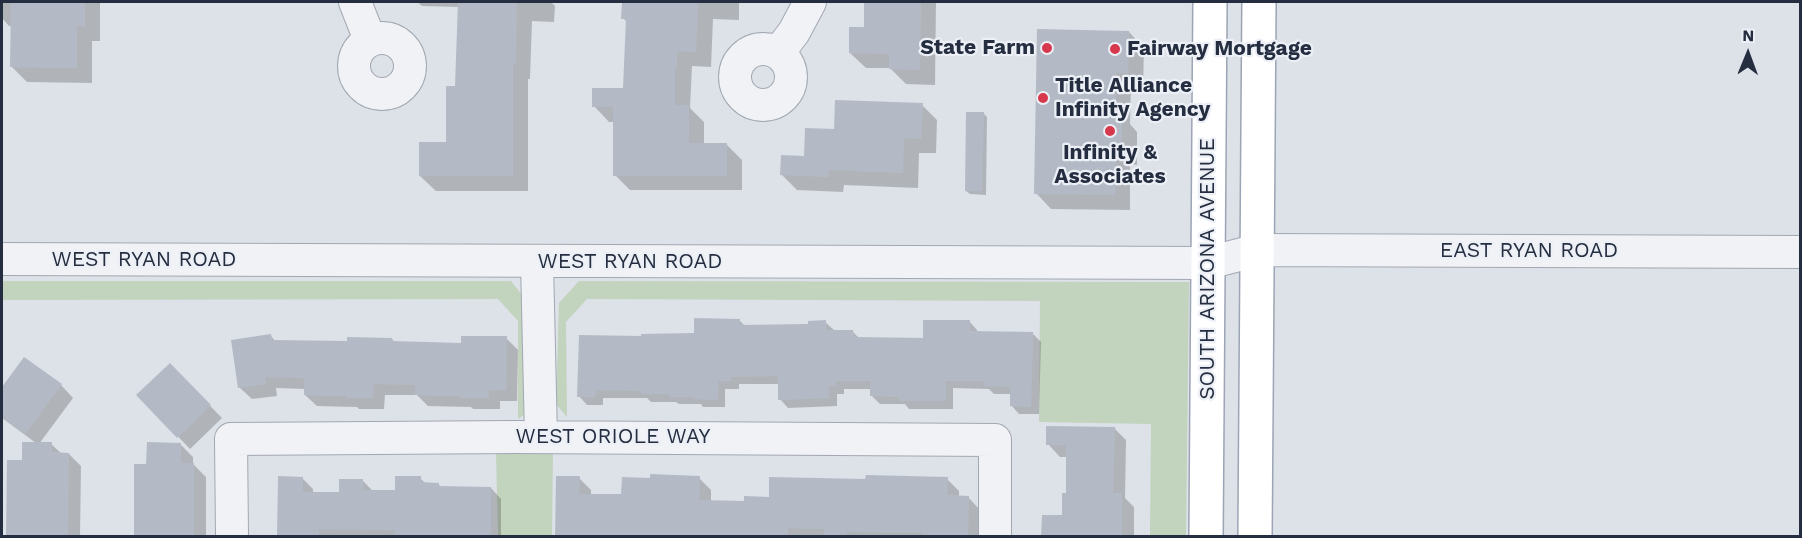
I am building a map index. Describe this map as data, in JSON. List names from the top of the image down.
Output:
{
  "streets": {
    "main road": ["SOUTH ARIZONA AVENUE"],
    "street": ["EAST RYAN ROAD", "WEST RYAN ROAD", "WEST ORIOLE WAY"]
  },
  "crossings": [
    ["EAST RYAN ROAD", "WEST RYAN ROAD"],
    ["WEST RYAN ROAD", "SOUTH ARIZONA AVENUE"]
  ],
  "places": [
    "State Farm",
    "Fairway Mortgage",
    "Title Alliance Infinity Agency",
    "Infinity & Associates"
  ],
  "north": "top"
}
